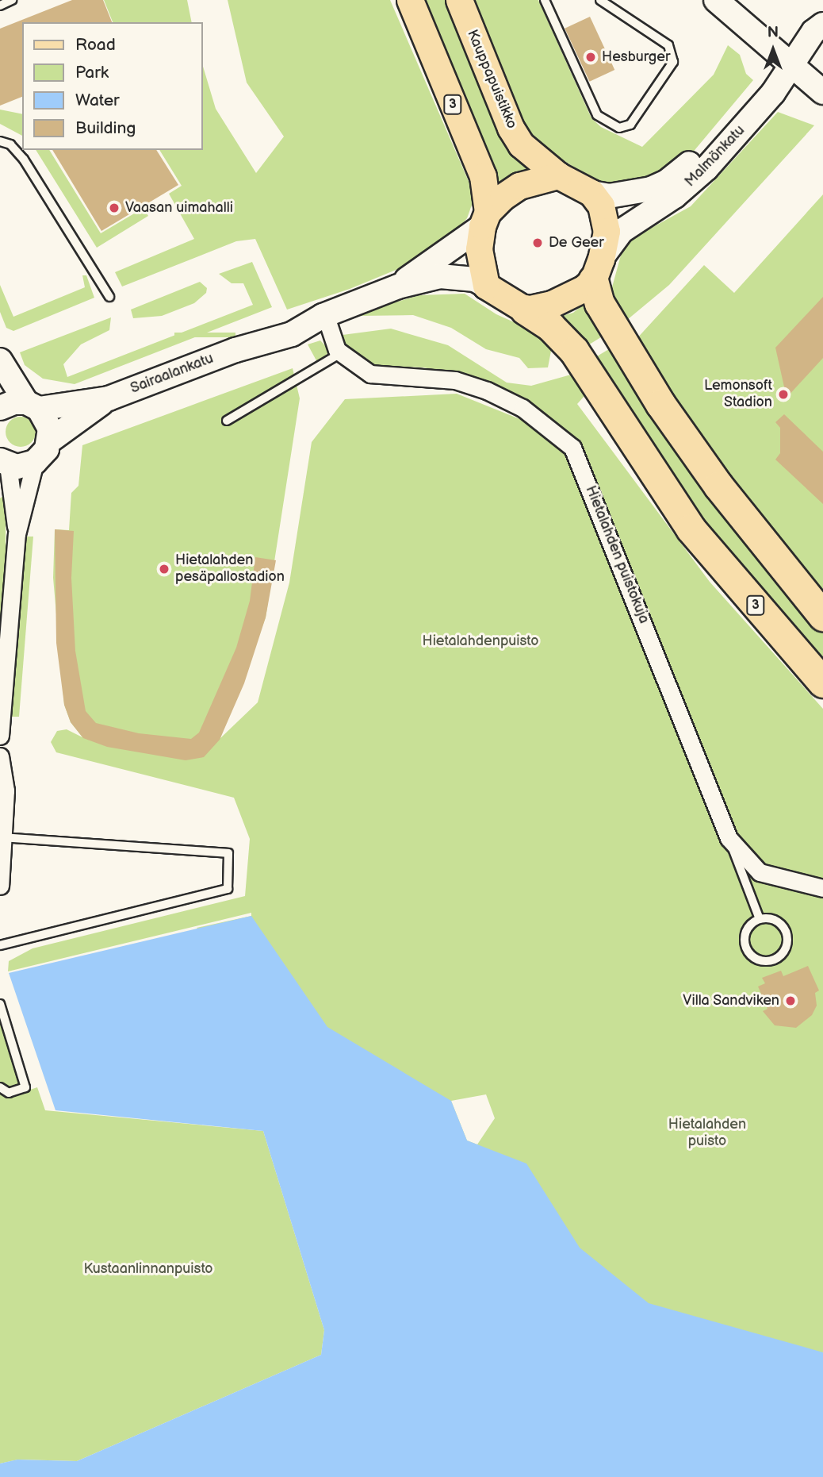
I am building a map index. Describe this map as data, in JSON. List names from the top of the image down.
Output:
{
  "streets": {
    "highway": ["3"],
    "main road": ["Kauppapuistikko"],
    "street": ["Malmönkatu", "Sairaalankatu", "Hietalahden puistokuja"]
  },
  "crossings": [
    ["Kauppapuistikko", "3"],
    ["Kauppapuistikko", "Malmönkatu"],
    ["Kauppapuistikko", "Sairaalankatu"],
    ["3", "Malmönkatu"],
    ["3", "Sairaalankatu"],
    ["Malmönkatu", "Sairaalankatu"]
  ],
  "parks": ["Hietalahdenpuisto", "Hietalahden puisto", "Kustaanlinnanpuisto"],
  "places": [
    "Hesburger",
    "Vaasan uimahalli",
    "De Geer",
    "Lemonsoft Stadion",
    "Hietalahden pesäpallostadion",
    "Villa Sandviken"
  ],
  "legend": [
    "Road",
    "Park",
    "Water",
    "Building"
  ],
  "north": "top"
}
